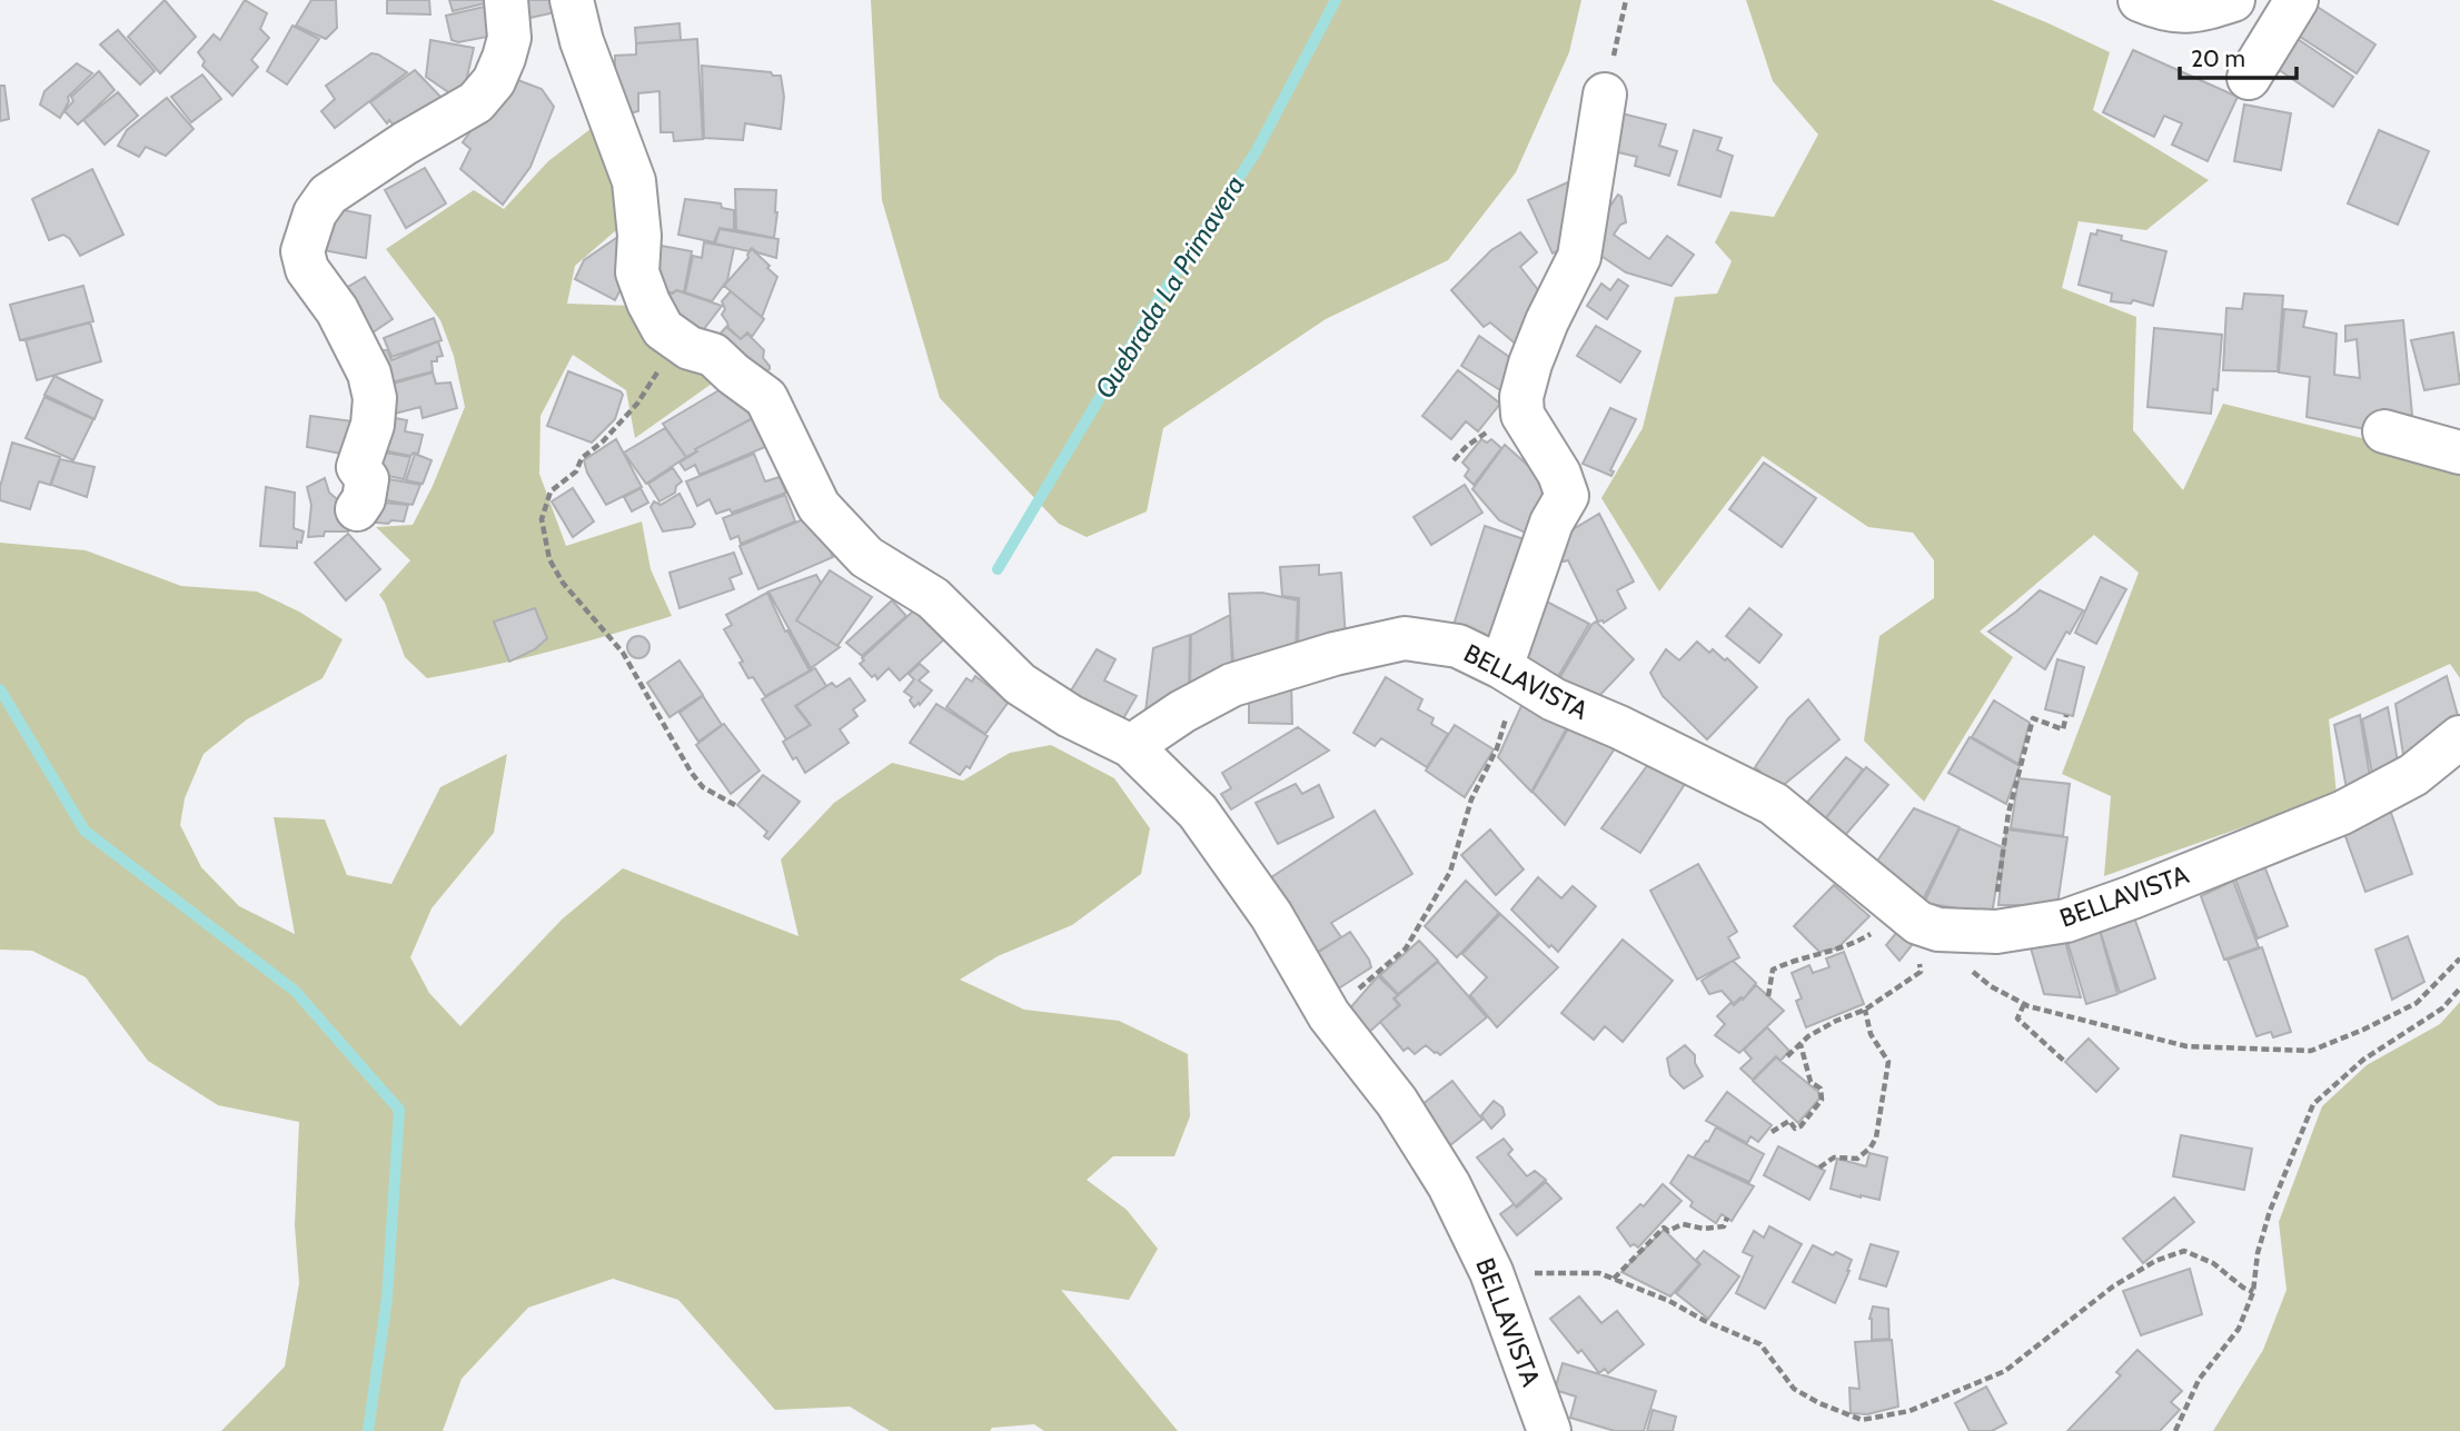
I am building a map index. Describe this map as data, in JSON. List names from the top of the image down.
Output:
{
  "streets": {
    "street": ["BELLAVISTA"]
  },
  "water": ["Quebrada La Primavera"],
  "scale_bar": "20 m"
}
